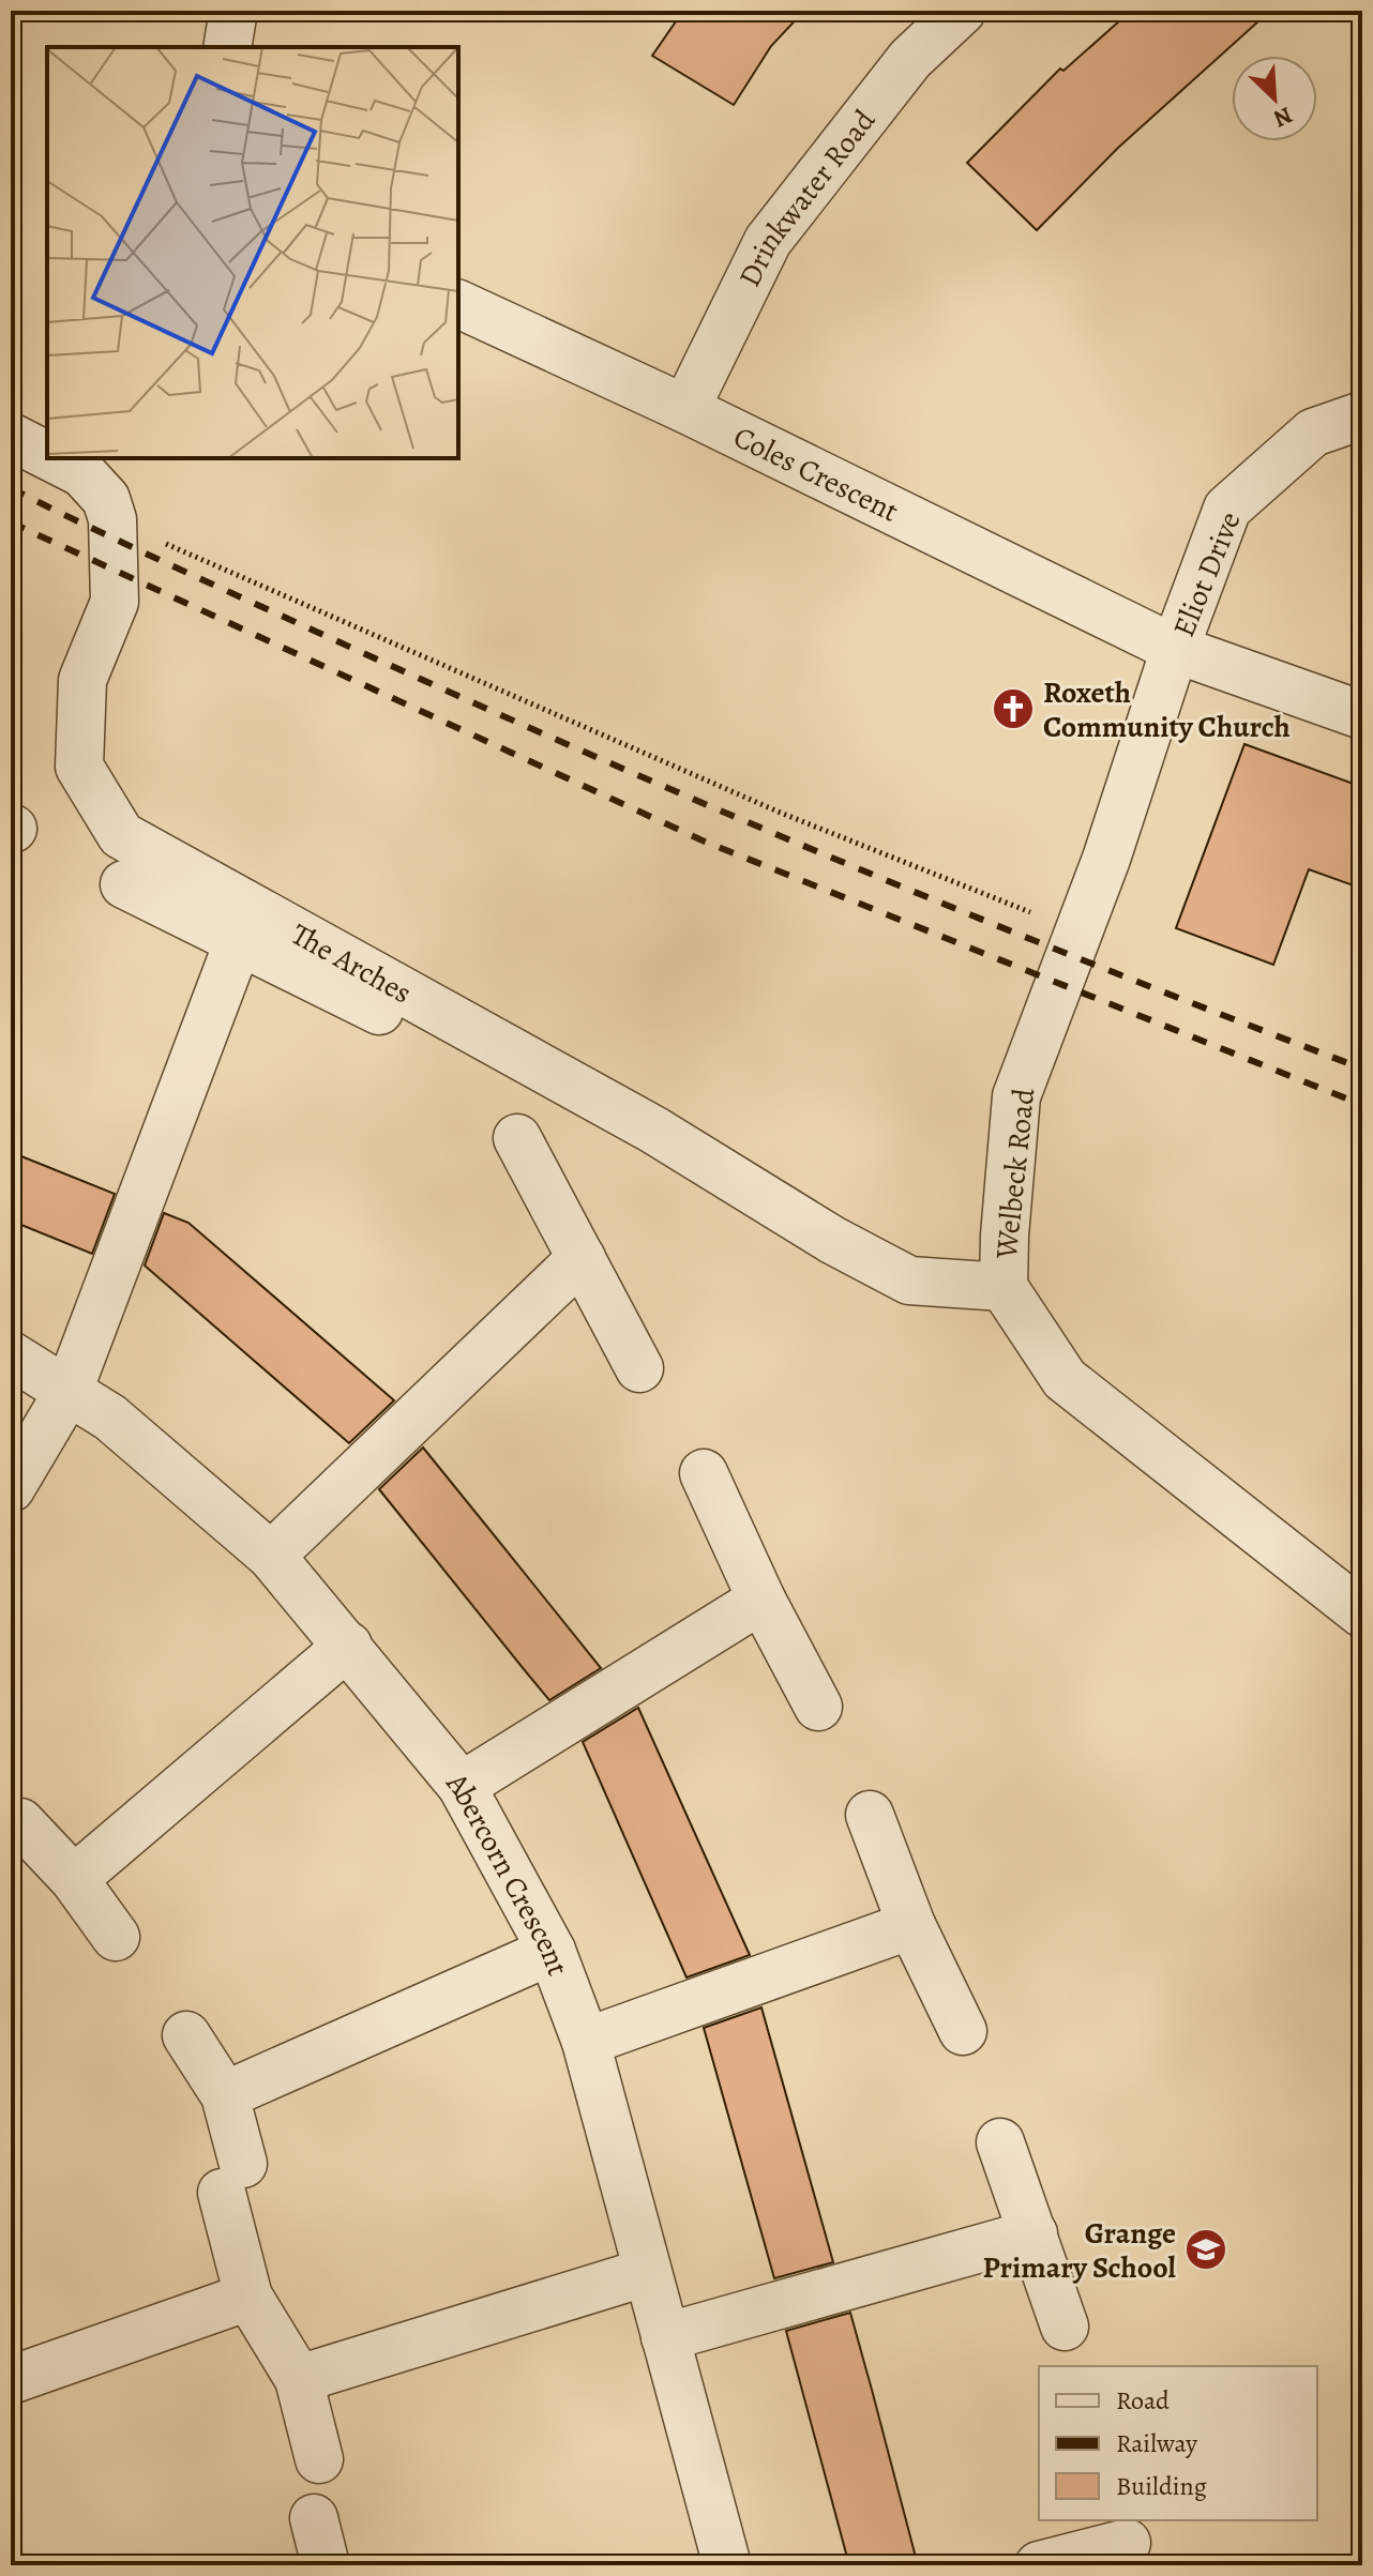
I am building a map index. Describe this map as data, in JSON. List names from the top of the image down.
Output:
{
  "streets": {
    "street": [
      "Drinkwater Road",
      "Coles Crescent",
      "Eliot Drive",
      "The Arches",
      "Welbeck Road",
      "Abercorn Crescent"
    ]
  },
  "crossings": [
    ["Drinkwater Road", "Coles Crescent"],
    ["Coles Crescent", "Eliot Drive"],
    ["Coles Crescent", "Welbeck Road"],
    ["Eliot Drive", "Welbeck Road"],
    ["The Arches", "Welbeck Road"]
  ],
  "places": {
    "church": ["Roxeth Community Church"],
    "school or university": ["Grange Primary School"]
  },
  "legend": ["Road", "Railway", "Building"],
  "north": "bottom right"
}
